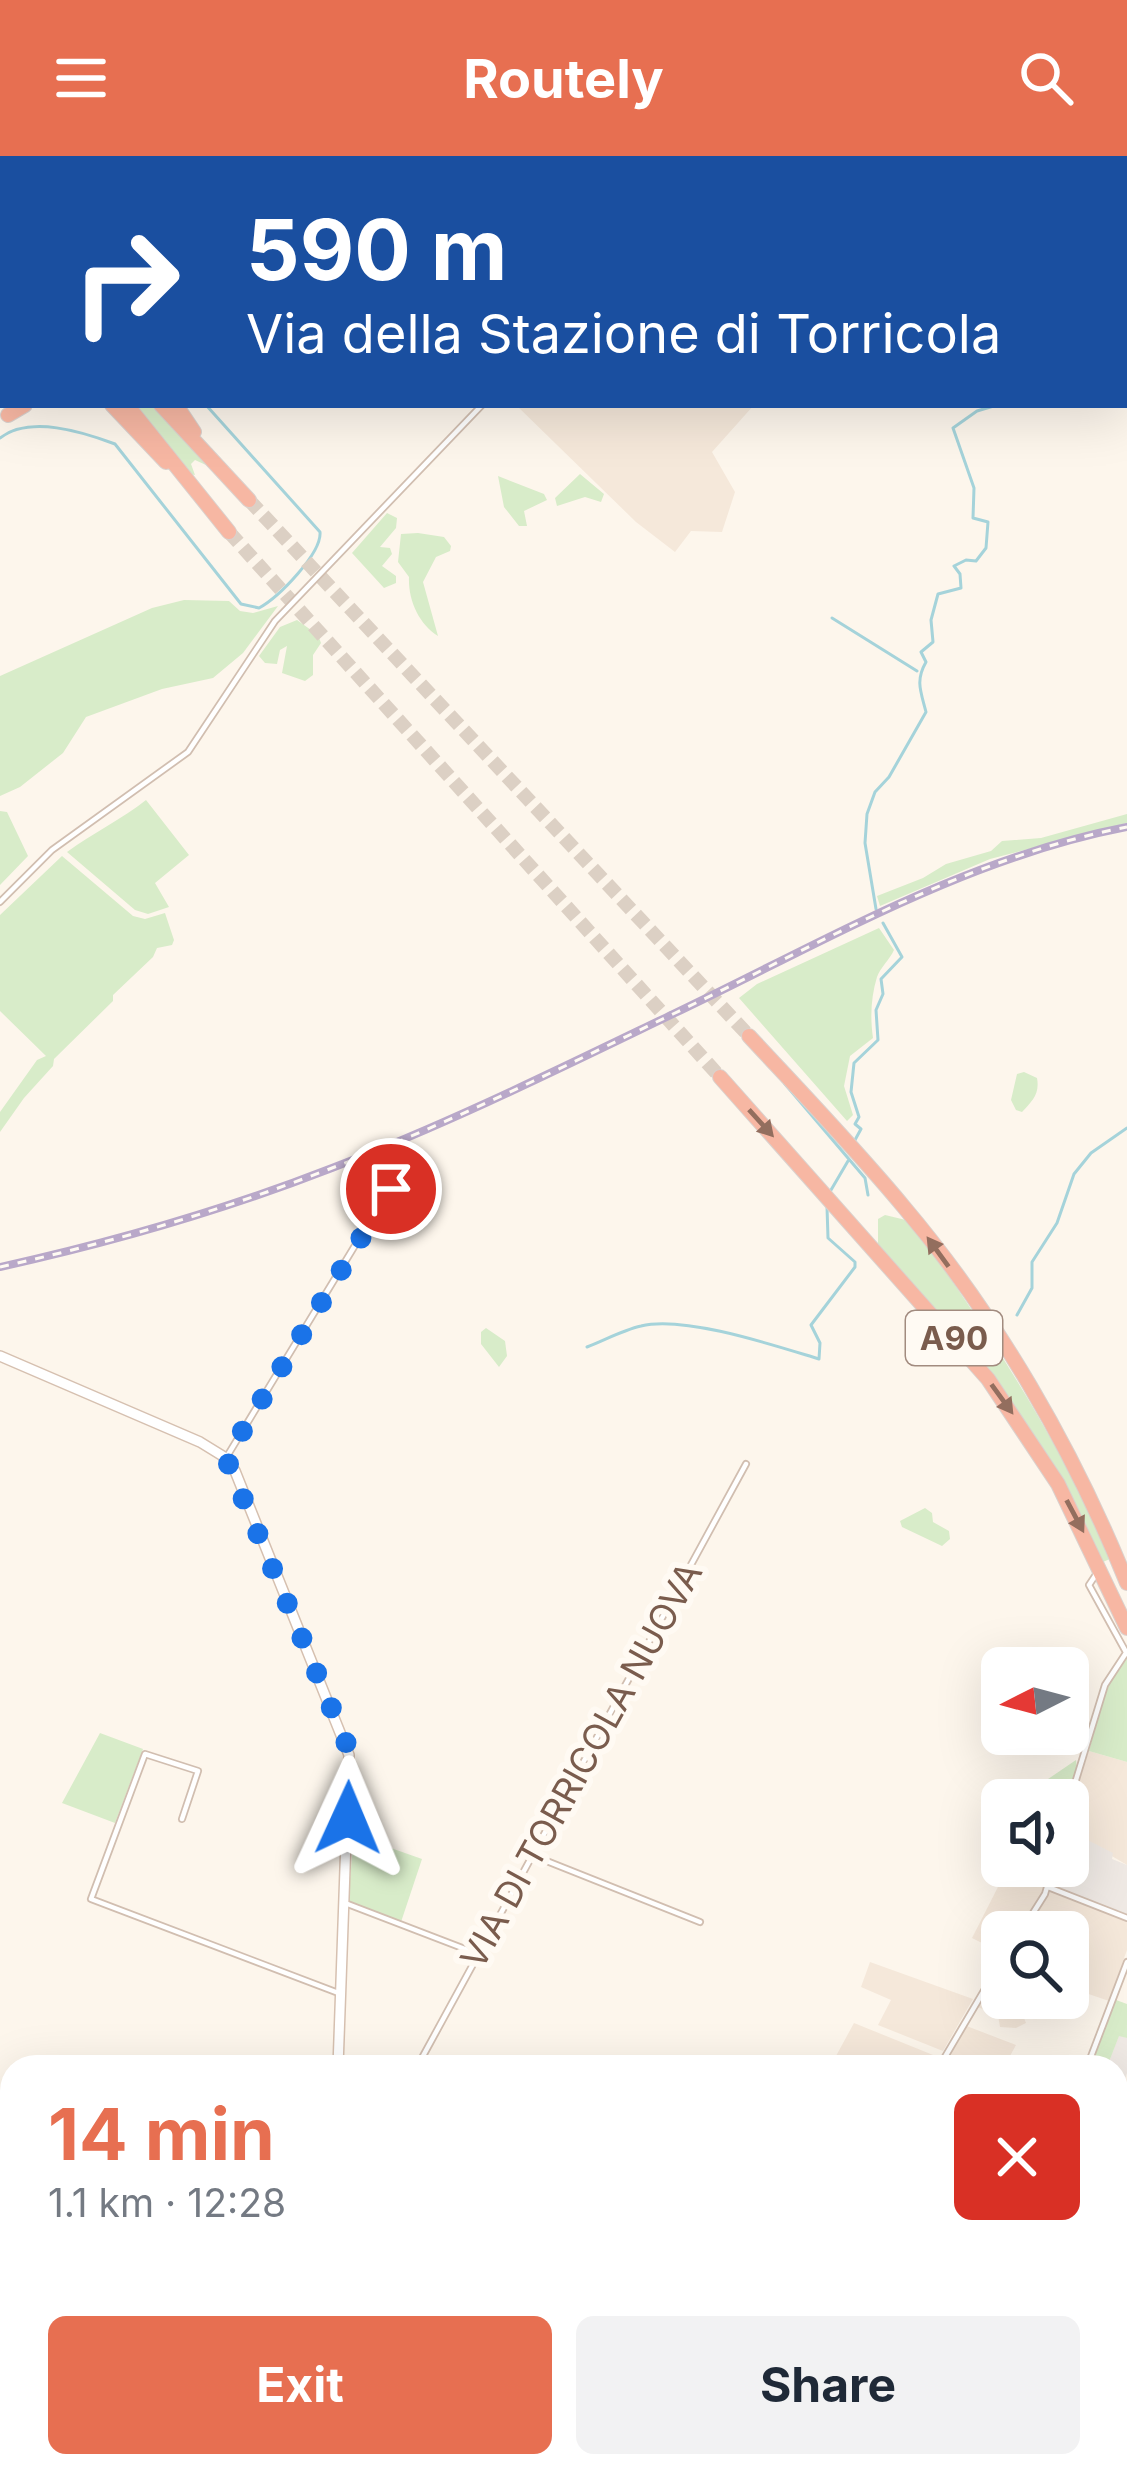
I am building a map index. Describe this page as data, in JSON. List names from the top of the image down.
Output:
{
  "streets": {
    "highway": ["A90"],
    "street": ["VIA DI TORRICOLA NUOVA"]
  },
  "north": "left",
  "page": {
    "header": "Routely",
    "turn": ["590 m", "Via della Stazione di Torricola"],
    "heading": ["14 min", "1.1 km · 12:28"],
    "buttons": ["Exit", "Share"]
  }
}
